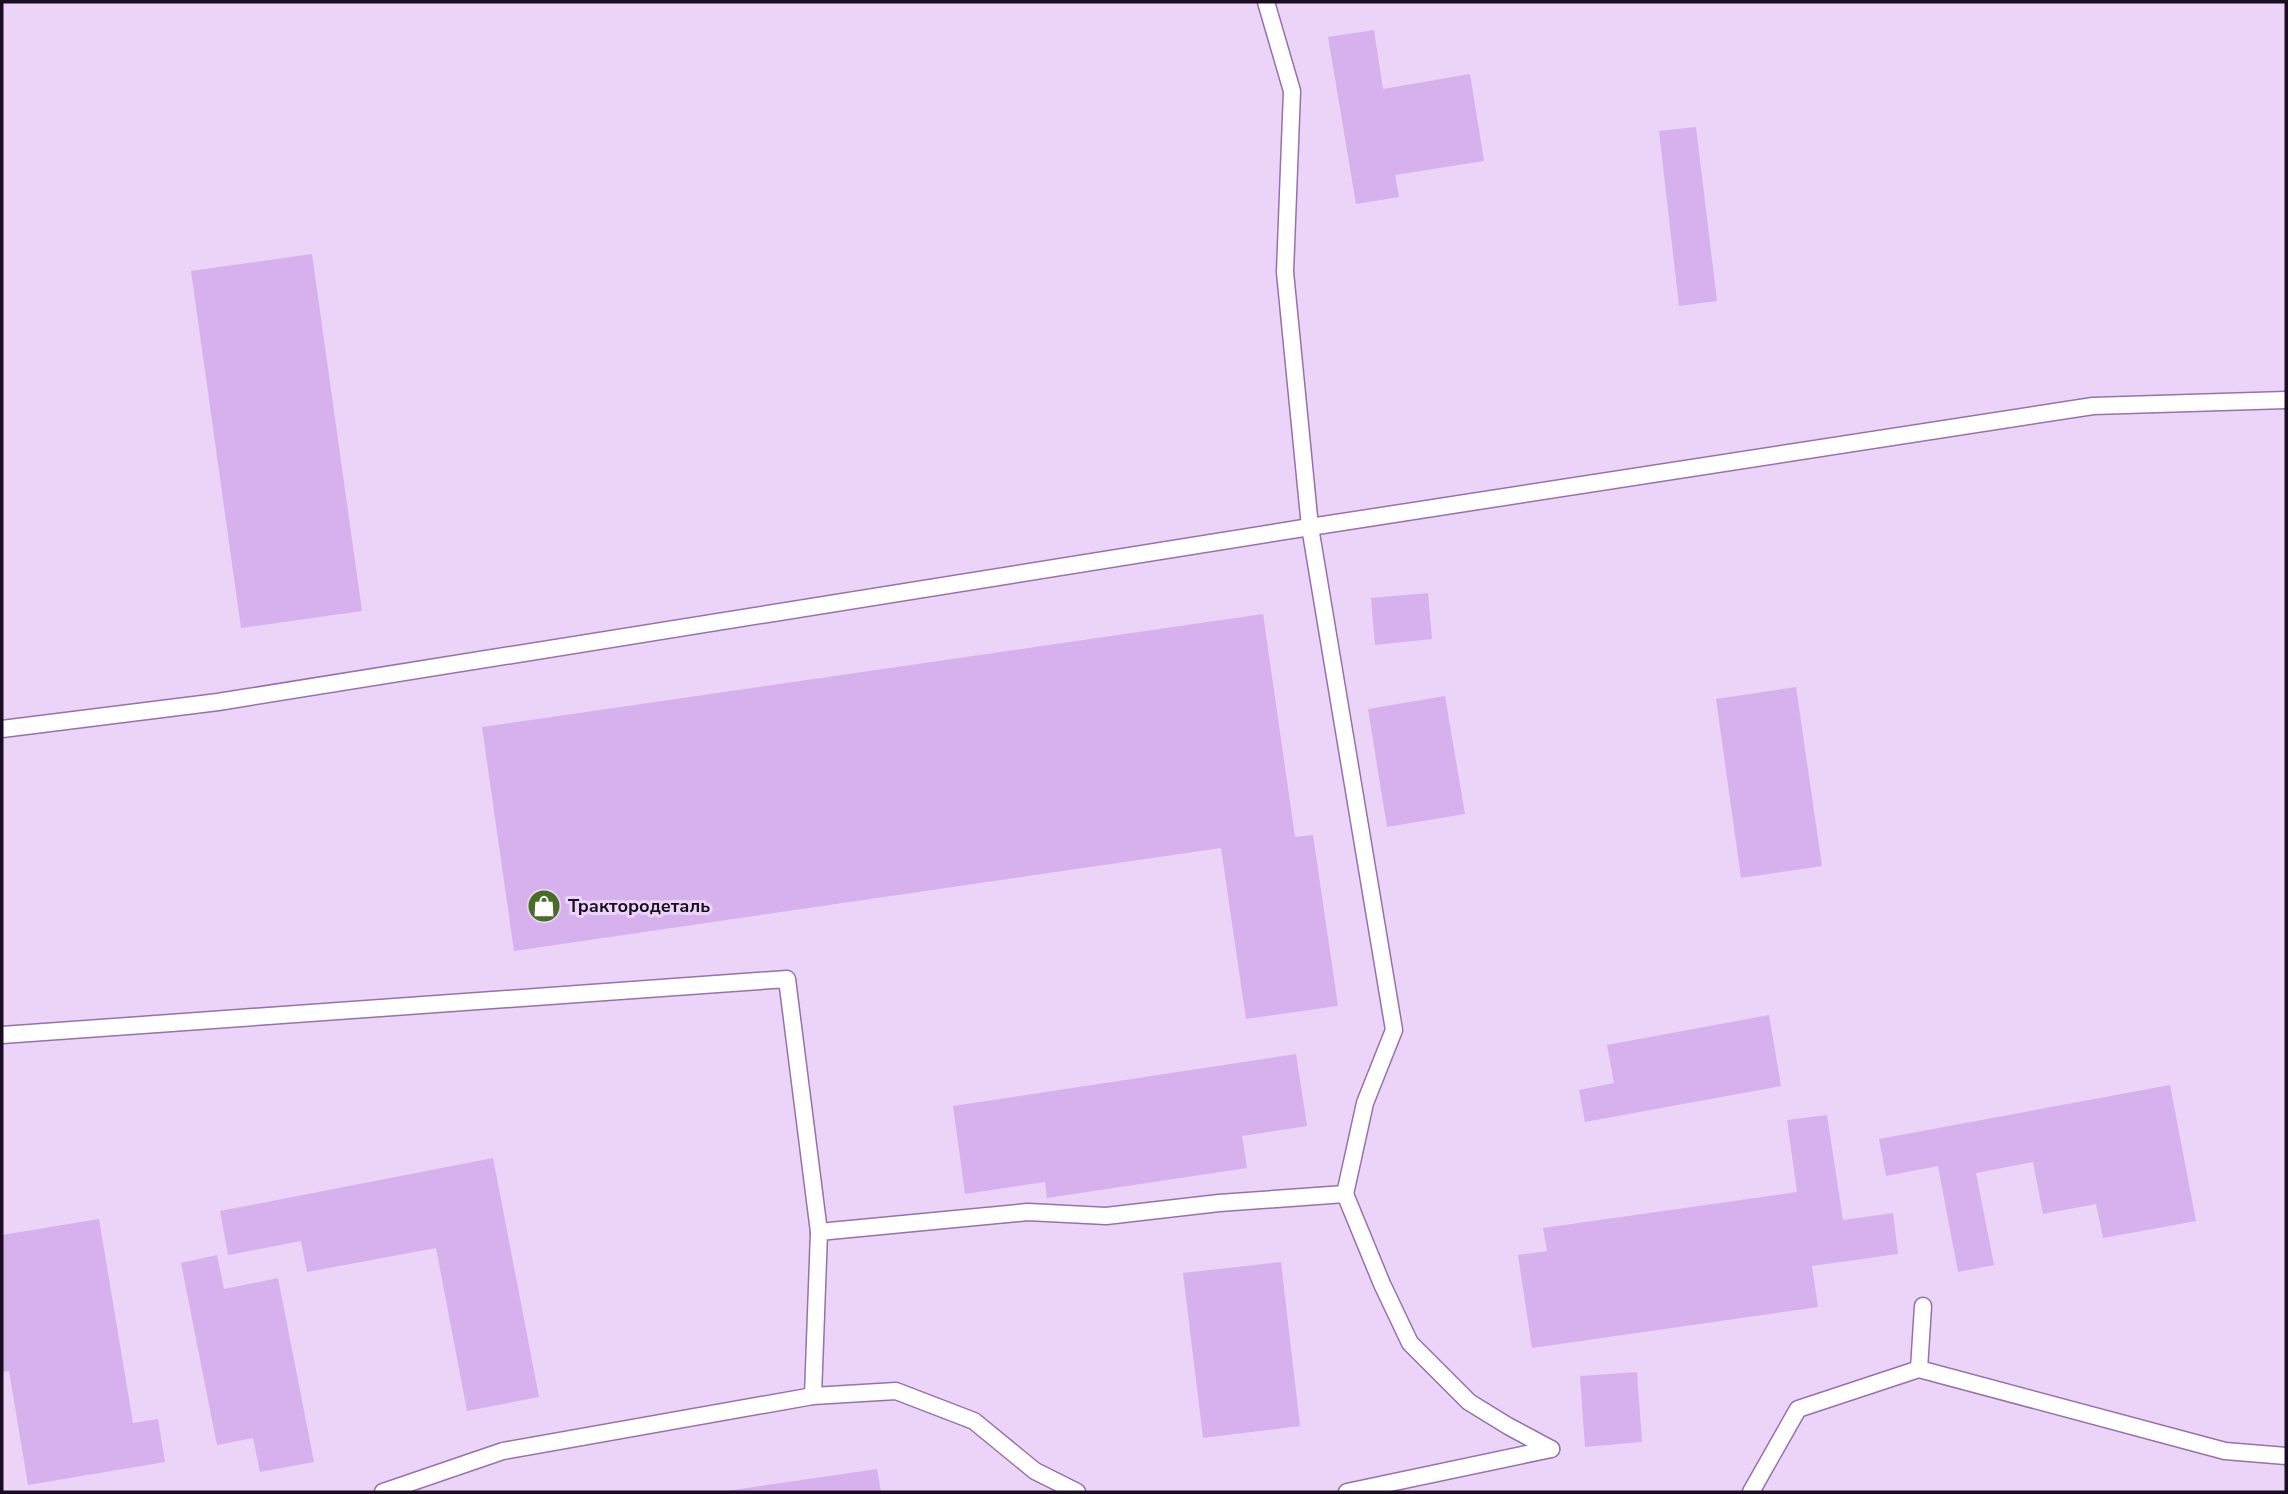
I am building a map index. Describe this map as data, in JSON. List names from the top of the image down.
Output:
{
  "places": {
    "shop": ["Трактородеталь"]
  }
}
